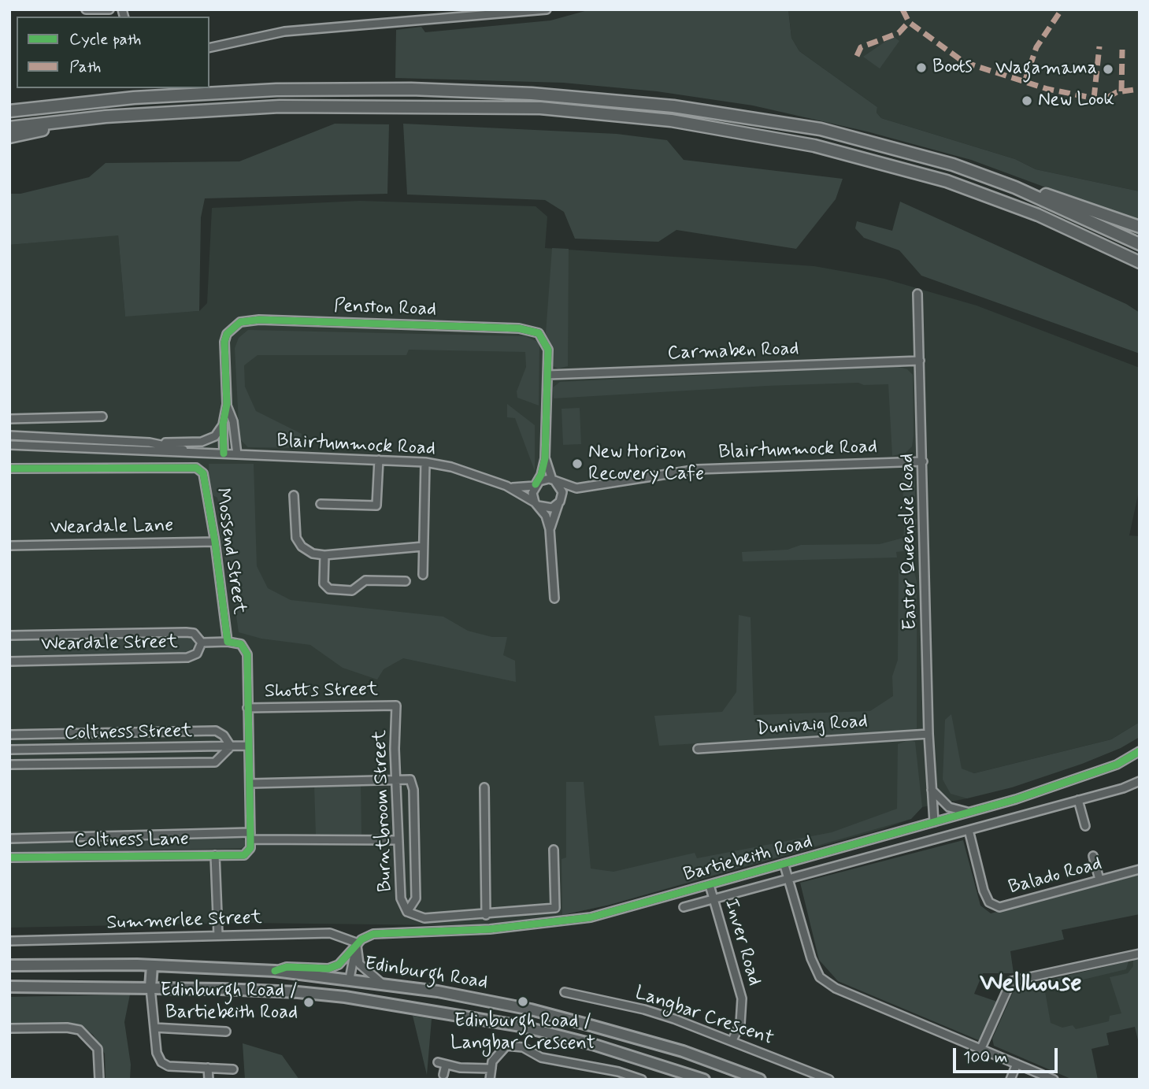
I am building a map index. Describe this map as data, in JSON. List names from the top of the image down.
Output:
{
  "streets": {
    "main road": ["Edinburgh Road"],
    "street": [
      "Penston Road",
      "Carmaben Road",
      "Blairtummock Road",
      "Weardale Lane",
      "Easter Queenslie Road",
      "Mossend Street",
      "Weardale Street",
      "Shotts Street",
      "Dunivaig Road",
      "Coltness Street",
      "Burntbroom Street",
      "Coltness Lane",
      "Bartiebeith Road",
      "Balado Road",
      "Summerlee Street",
      "Inver Road",
      "Langbar Crescent"
    ]
  },
  "crossings": [
    ["Penston Road", "Carmaben Road"],
    ["Penston Road", "Blairtummock Road"],
    ["Carmaben Road", "Easter Queenslie Road"],
    ["Blairtummock Road", "Easter Queenslie Road"],
    ["Weardale Lane", "Mossend Street"],
    ["Easter Queenslie Road", "Dunivaig Road"],
    ["Easter Queenslie Road", "Bartiebeith Road"],
    ["Mossend Street", "Weardale Street"],
    ["Mossend Street", "Shotts Street"],
    ["Mossend Street", "Coltness Street"],
    ["Mossend Street", "Coltness Lane"],
    ["Shotts Street", "Burntbroom Street"],
    ["Burntbroom Street", "Coltness Lane"],
    ["Bartiebeith Road", "Balado Road"],
    ["Bartiebeith Road", "Summerlee Street"],
    ["Bartiebeith Road", "Inver Road"],
    ["Inver Road", "Langbar Crescent"]
  ],
  "districts": ["Wellhouse"],
  "places": [
    "Boots",
    "Wagamama",
    "New Look",
    "New Horizon Recovery Cafe",
    "Edinburgh Road / Langbar Crescent",
    "Edinburgh Road / Bartiebeith Road"
  ],
  "legend": ["Cycle path", "Path"],
  "scale_bar": "100 m"
}
